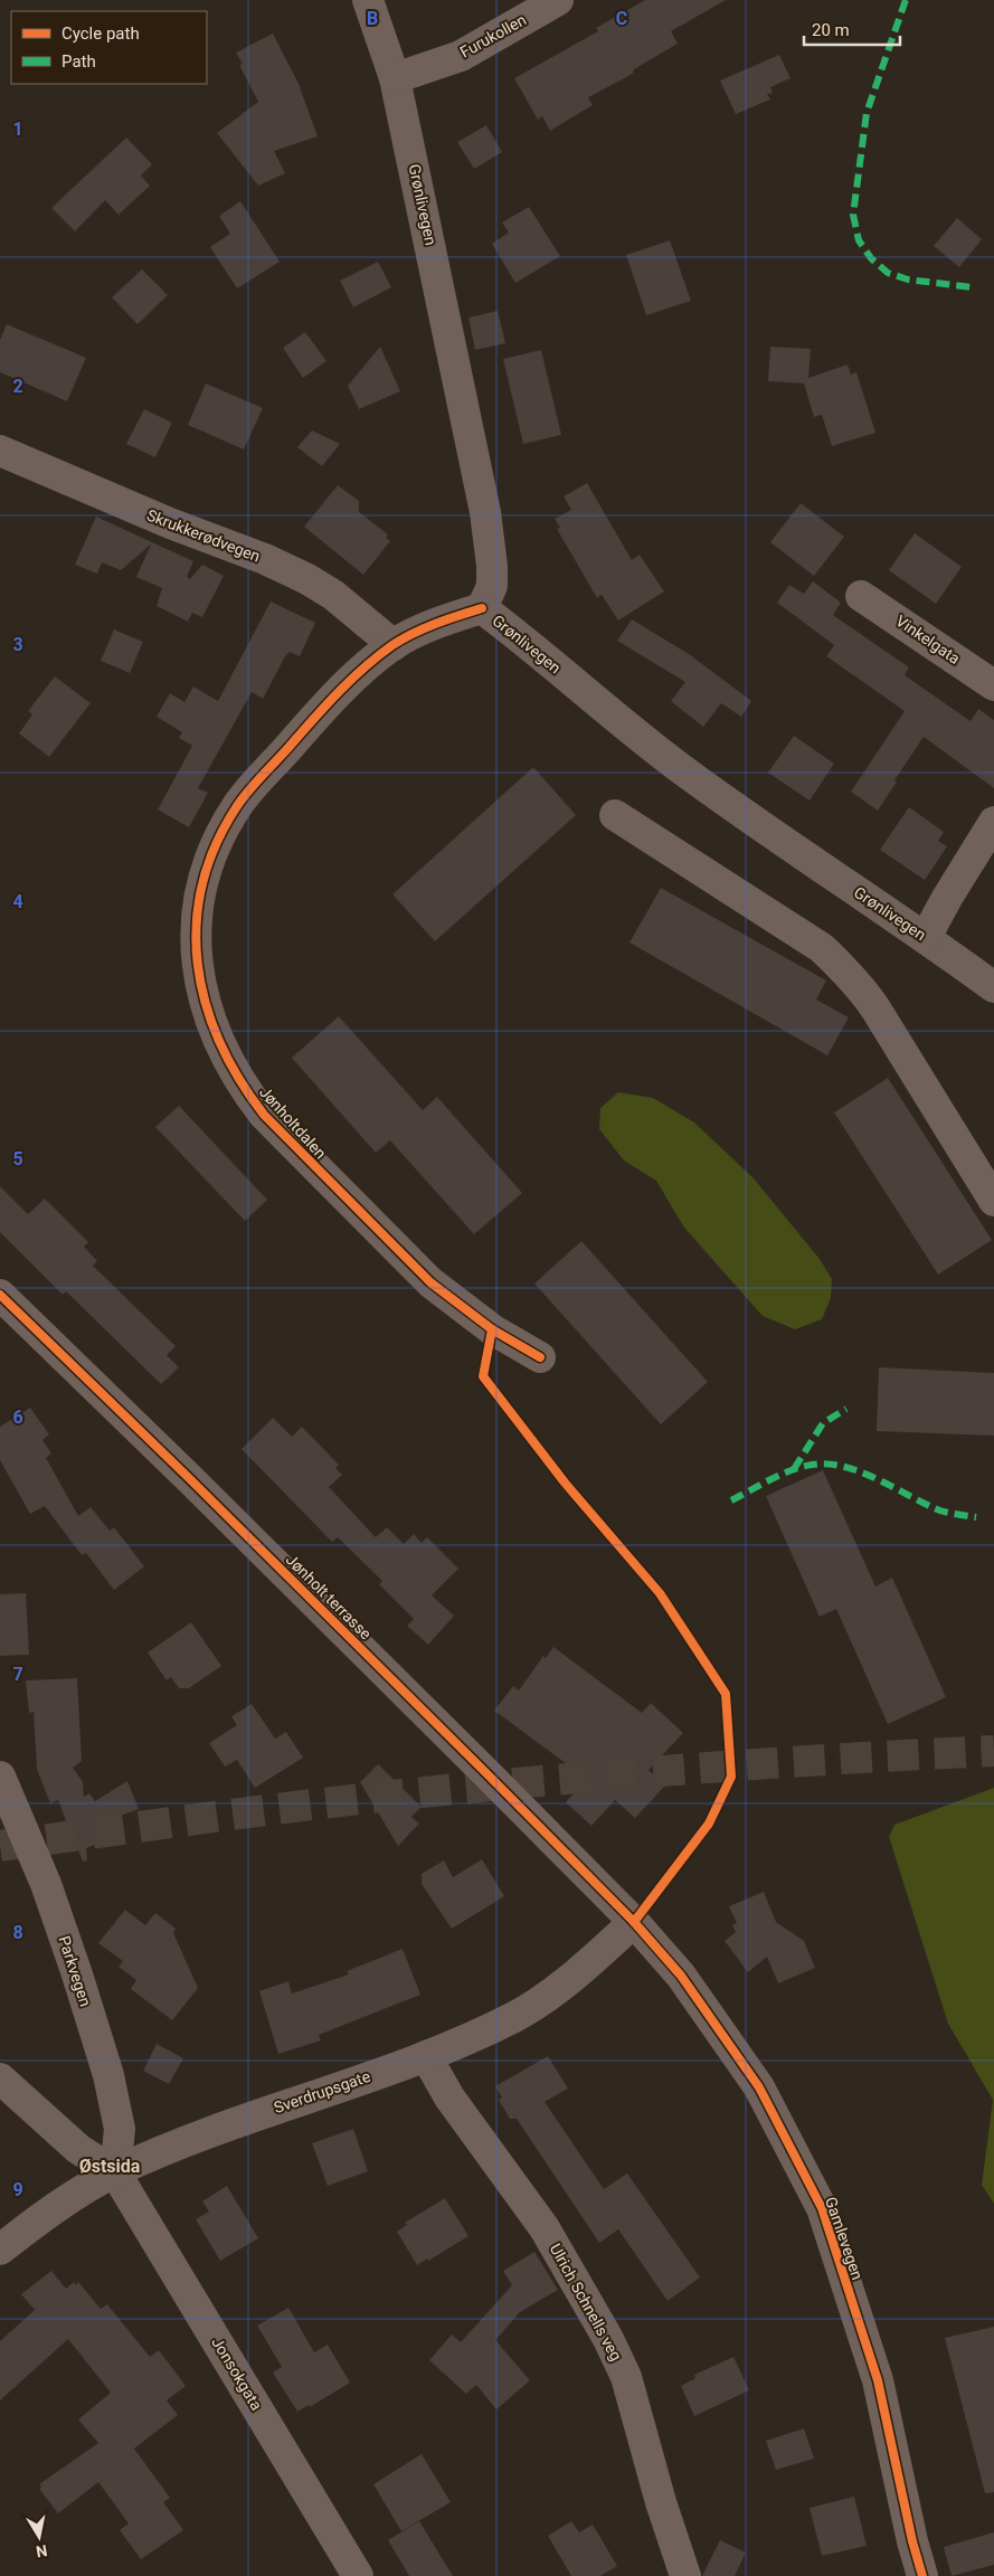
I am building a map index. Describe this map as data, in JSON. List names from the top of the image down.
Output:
{
  "streets": {
    "street": [
      "Furukollen",
      "Grønlivegen",
      "Skrukkerødvegen",
      "Vinkelgata",
      "Jønholtdalen",
      "Jønholt terrasse",
      "Parkvegen",
      "Sverdrupsgate",
      "Gamlevegen",
      "Ulrich Schnells veg",
      "Jonsokgata"
    ]
  },
  "crossings": [
    ["Furukollen", "Grønlivegen"],
    ["Grønlivegen", "Jønholtdalen"],
    ["Skrukkerødvegen", "Jønholtdalen"],
    ["Jønholt terrasse", "Sverdrupsgate"],
    ["Jønholt terrasse", "Gamlevegen"],
    ["Parkvegen", "Sverdrupsgate"],
    ["Parkvegen", "Jonsokgata"],
    ["Sverdrupsgate", "Gamlevegen"],
    ["Sverdrupsgate", "Ulrich Schnells veg"],
    ["Sverdrupsgate", "Jonsokgata"]
  ],
  "districts": ["Østsida"],
  "legend": ["Cycle path", "Path"],
  "scale_bar": "20 m",
  "north": "bottom",
  "grid": {
    "columns": ["B", "C"],
    "rows": [
      "1",
      "2",
      "3",
      "4",
      "5",
      "6",
      "7",
      "8",
      "9"
    ]
  }
}
